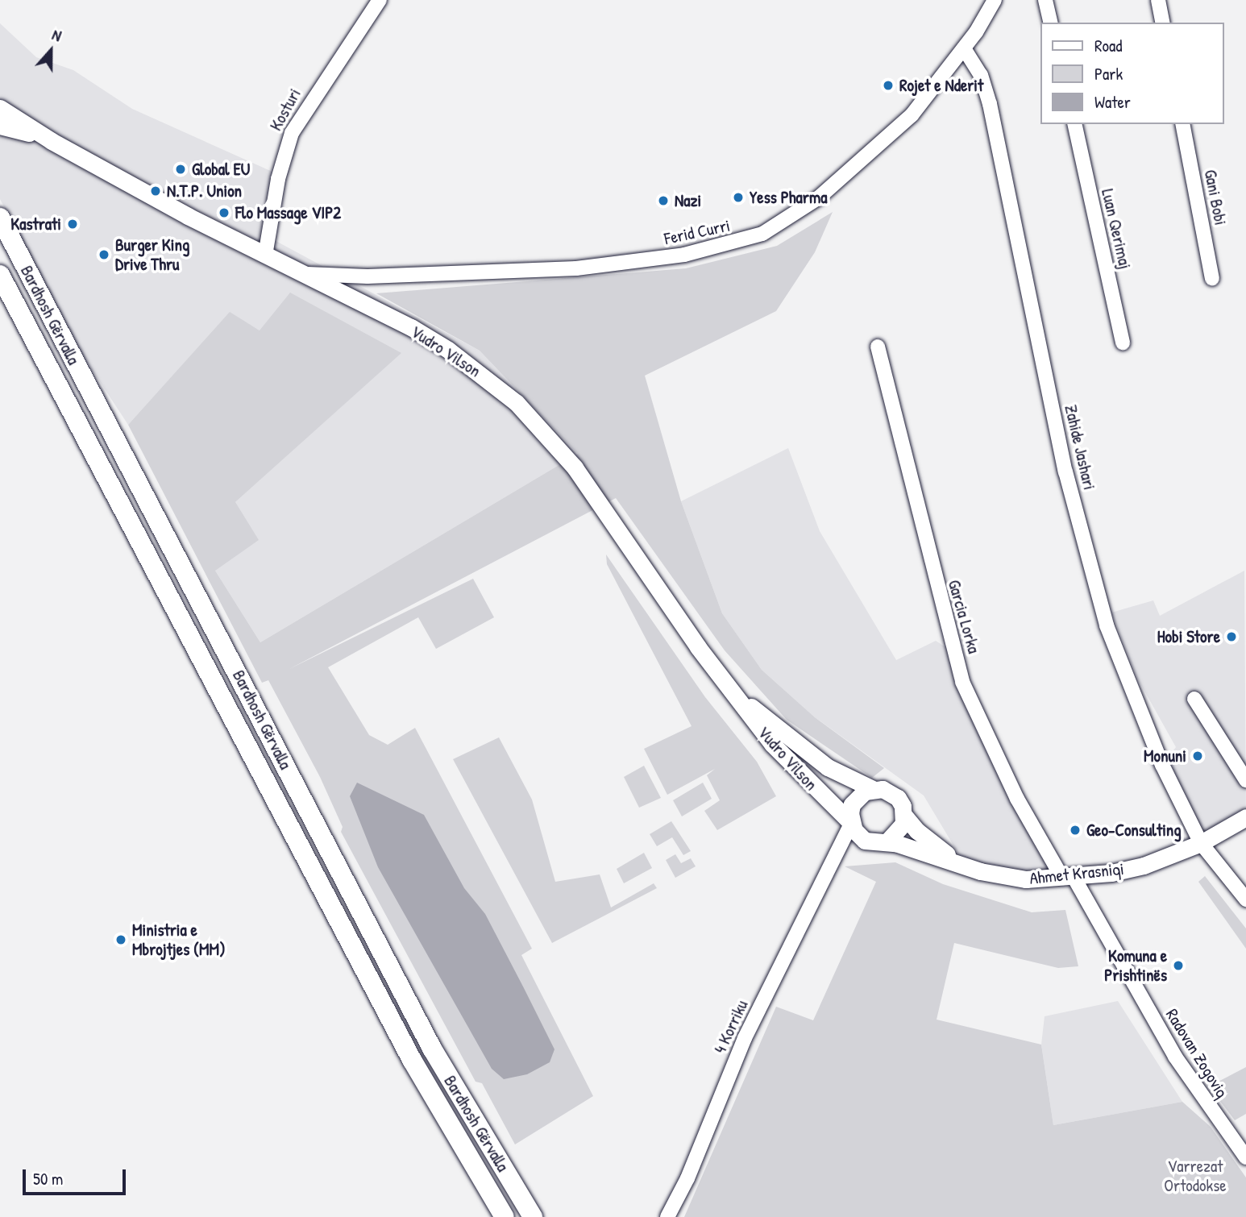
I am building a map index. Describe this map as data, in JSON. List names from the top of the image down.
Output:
{
  "streets": {
    "highway": ["Bardhosh Gërvalla"],
    "main road": ["Vudro Vilson", "Ahmet Krasniqi"],
    "street": [
      "Kosturi",
      "Gani Bobi",
      "Luan Qerimaj",
      "Ferid Curri",
      "Zahide Jashari",
      "Garcia Lorka",
      "4 Korriku",
      "Radovan Zogoviq"
    ]
  },
  "crossings": [
    ["Kosturi", "Vudro Vilson"],
    ["Ferid Curri", "Vudro Vilson"],
    ["Ferid Curri", "Zahide Jashari"],
    ["Vudro Vilson", "Ahmet Krasniqi"],
    ["Vudro Vilson", "4 Korriku"],
    ["Zahide Jashari", "Ahmet Krasniqi"],
    ["Garcia Lorka", "Ahmet Krasniqi"],
    ["Garcia Lorka", "Radovan Zogoviq"],
    ["Ahmet Krasniqi", "4 Korriku"],
    ["Ahmet Krasniqi", "Radovan Zogoviq"]
  ],
  "parks": ["Varrezat Ortodokse"],
  "places": [
    "Rojet e Nderit",
    "Global EU",
    "N.T.P. Union",
    "Yess Pharma",
    "Nazi",
    "Flo Massage VIP2",
    "Kastrati",
    "Burger King Drive Thru",
    "Hobi Store",
    "Monuni",
    "Geo-Consulting",
    "Ministria e Mbrojtjes (MM)",
    "Komuna e Prishtinës"
  ],
  "legend": ["Road", "Park", "Water"],
  "scale_bar": "50 m",
  "north": "top"
}
